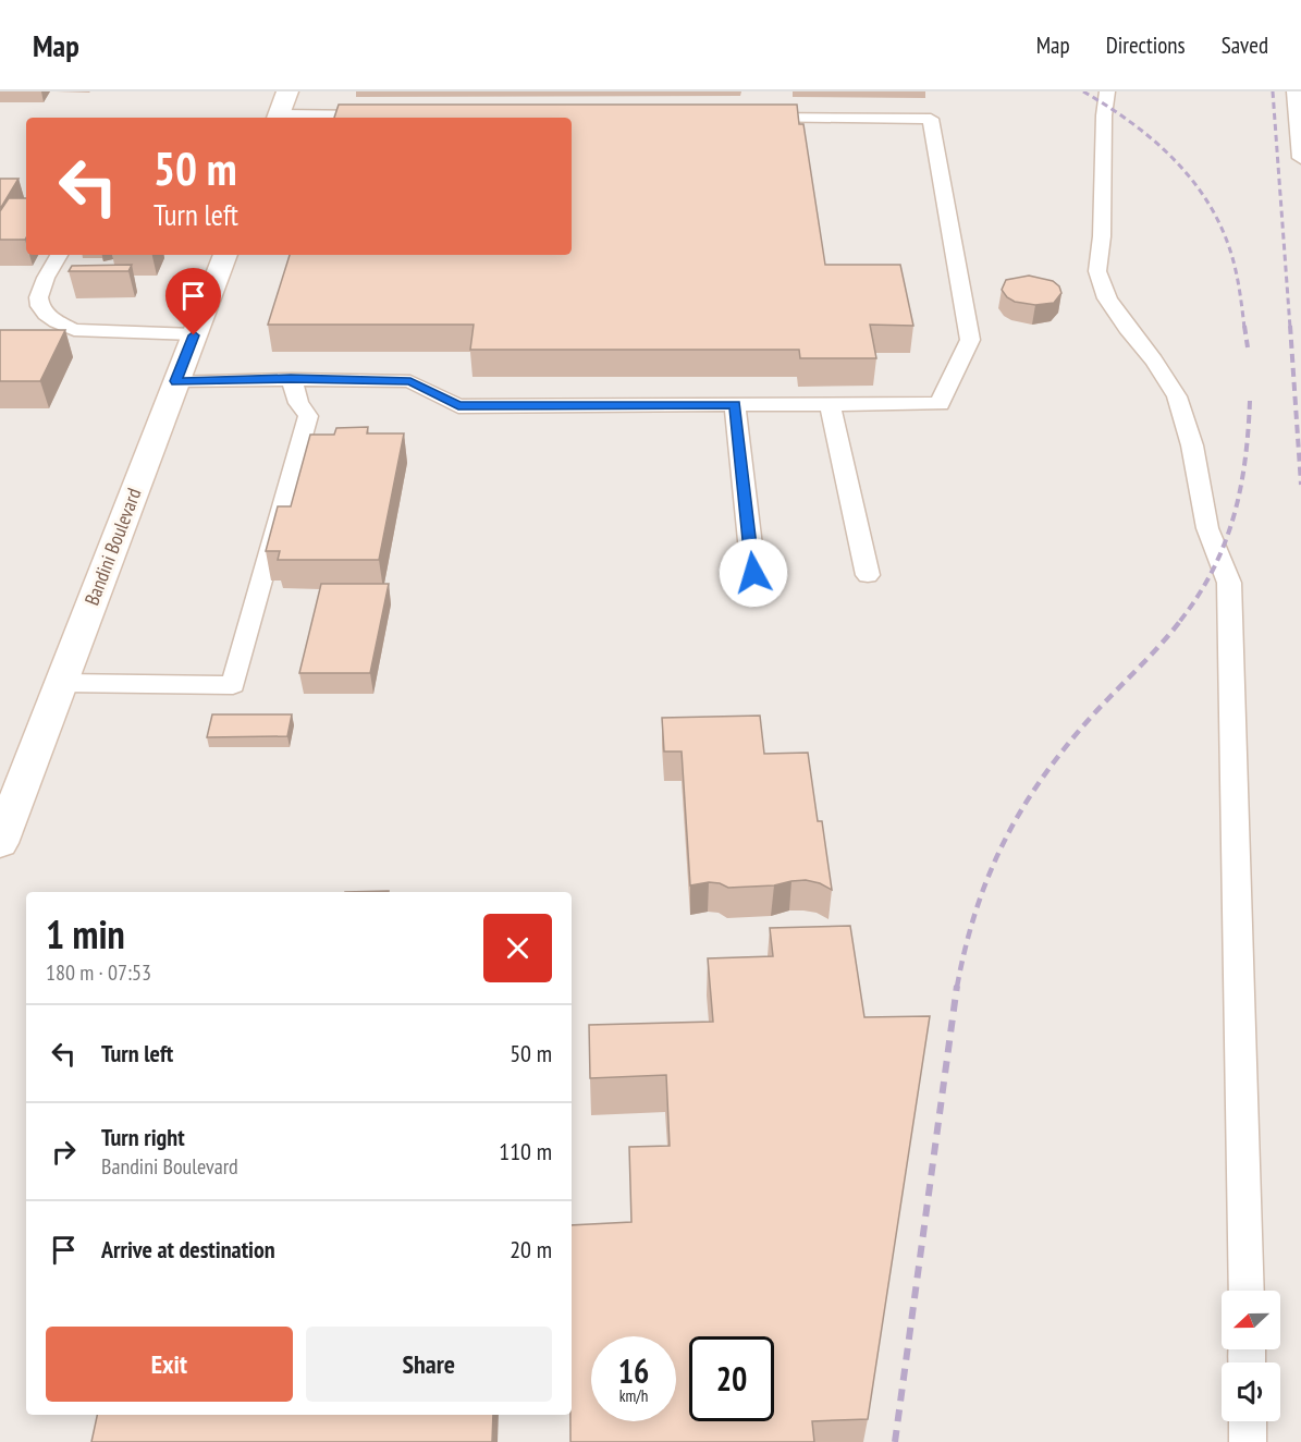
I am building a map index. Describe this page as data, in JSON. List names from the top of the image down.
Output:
{
  "streets": {
    "main road": ["Bandini Boulevard"]
  },
  "north": "left",
  "page": {
    "header": "Map",
    "nav": ["Map", "Directions", "Saved"],
    "turn": ["50 m", "Turn left"],
    "heading": ["1 min", "180 m · 07:53"],
    "list": [
      {
        "name": "Turn left",
        "value": "50 m"
      },
      {
        "name": "Turn right",
        "note": "Bandini Boulevard",
        "value": "110 m"
      },
      {
        "name": "Arrive at destination",
        "value": "20 m"
      }
    ],
    "buttons": ["Exit", "Share"],
    "speed": "16 km/h",
    "limit": "20"
  }
}
